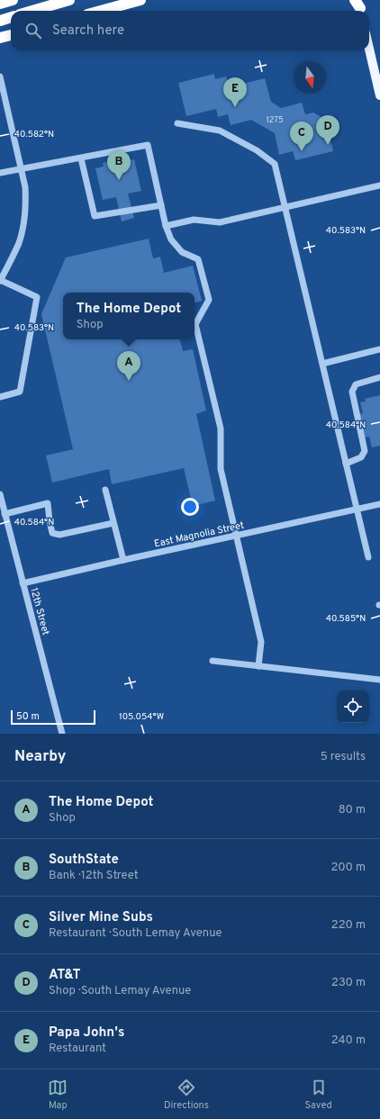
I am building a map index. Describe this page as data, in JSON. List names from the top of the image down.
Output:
{
  "streets": {
    "street": ["East Magnolia Street", "12th Street"]
  },
  "crossings": [
    ["East Magnolia Street", "12th Street"]
  ],
  "house_numbers": ["1275"],
  "scale_bar": "50 m",
  "north": "bottom",
  "page": {
    "search": "Search here",
    "pins": [
      "E",
      "D",
      "C",
      "B",
      "A"
    ],
    "popup": ["The Home Depot", "Shop"],
    "scale": "50 m",
    "heading": ["Nearby", "5 results"],
    "list": [
      {
        "mark": "A",
        "name": "The Home Depot",
        "note": "Shop",
        "value": "80 m"
      },
      {
        "mark": "B",
        "name": "SouthState",
        "note": "Bank · 12th Street",
        "value": "200 m"
      },
      {
        "mark": "C",
        "name": "Silver Mine Subs",
        "note": "Restaurant · South Lemay Avenue",
        "value": "220 m"
      },
      {
        "mark": "D",
        "name": "AT&T",
        "note": "Shop · South Lemay Avenue",
        "value": "230 m"
      },
      {
        "mark": "E",
        "name": "Papa John's",
        "note": "Restaurant",
        "value": "240 m"
      }
    ],
    "nav": ["Map", "Directions", "Saved"]
  },
  "coordinates": [
    "40.582°N",
    "40.583°N",
    "40.584°N",
    "40.585°N",
    "105.054°W"
  ]
}
